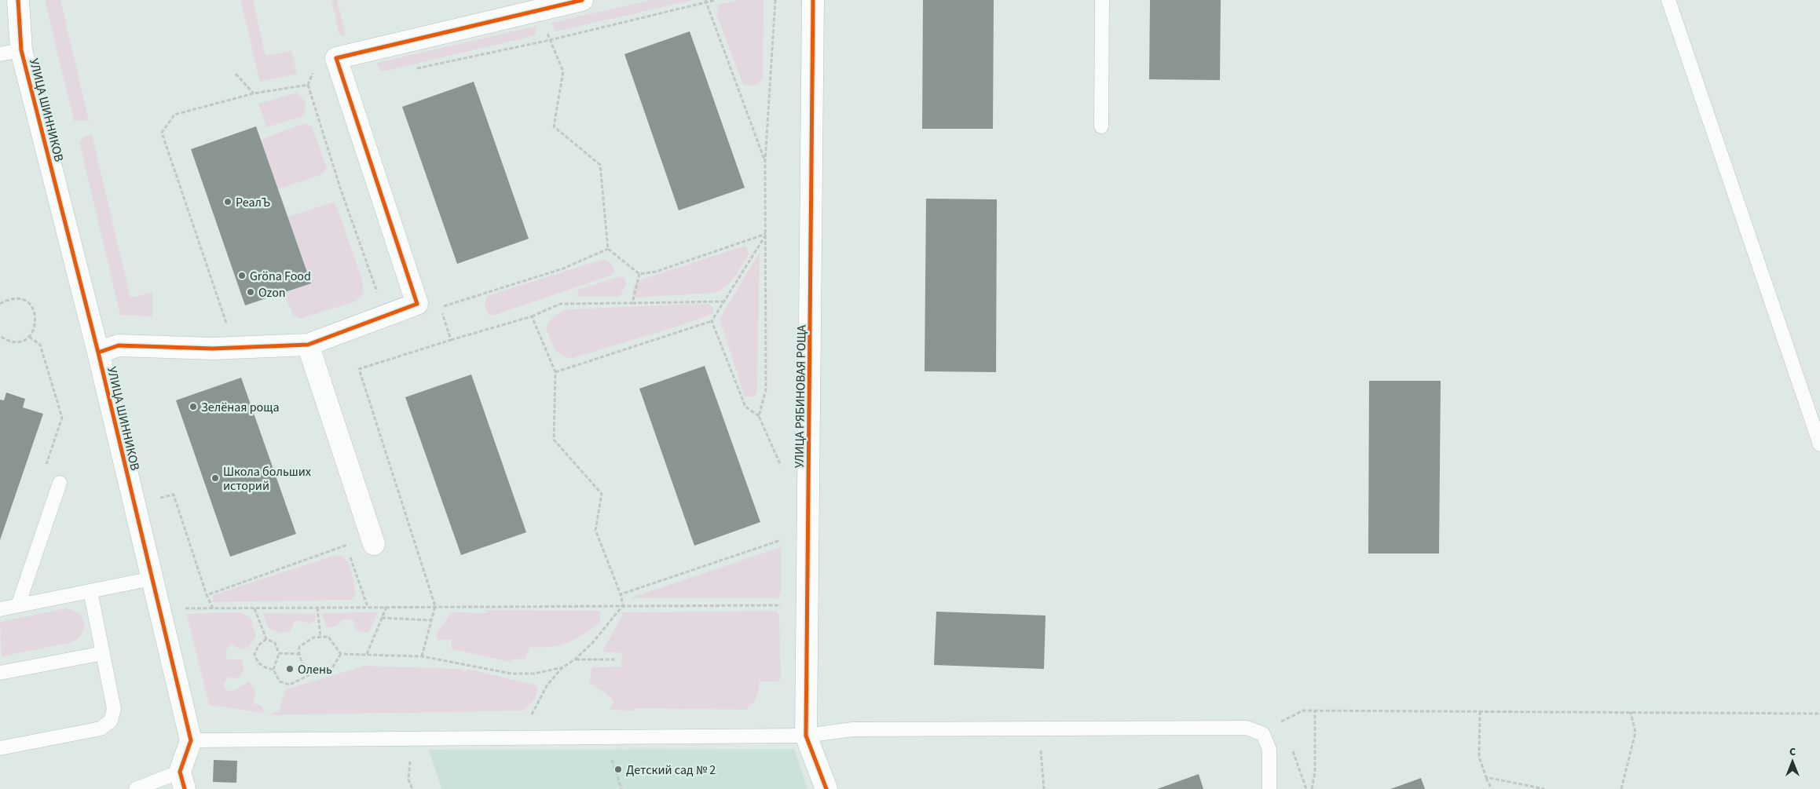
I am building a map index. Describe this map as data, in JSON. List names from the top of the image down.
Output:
{
  "streets": {
    "street": ["УЛИЦА ШИННИКОВ", "УЛИЦА РЯБИНОВАЯ РОЩА"]
  },
  "places": [
    "РеалЪ",
    "Gröna Food",
    "Ozon",
    "Зелёная роща",
    "Школа больших историй",
    "Олень",
    "Детский сад № 2"
  ],
  "north": "top"
}
